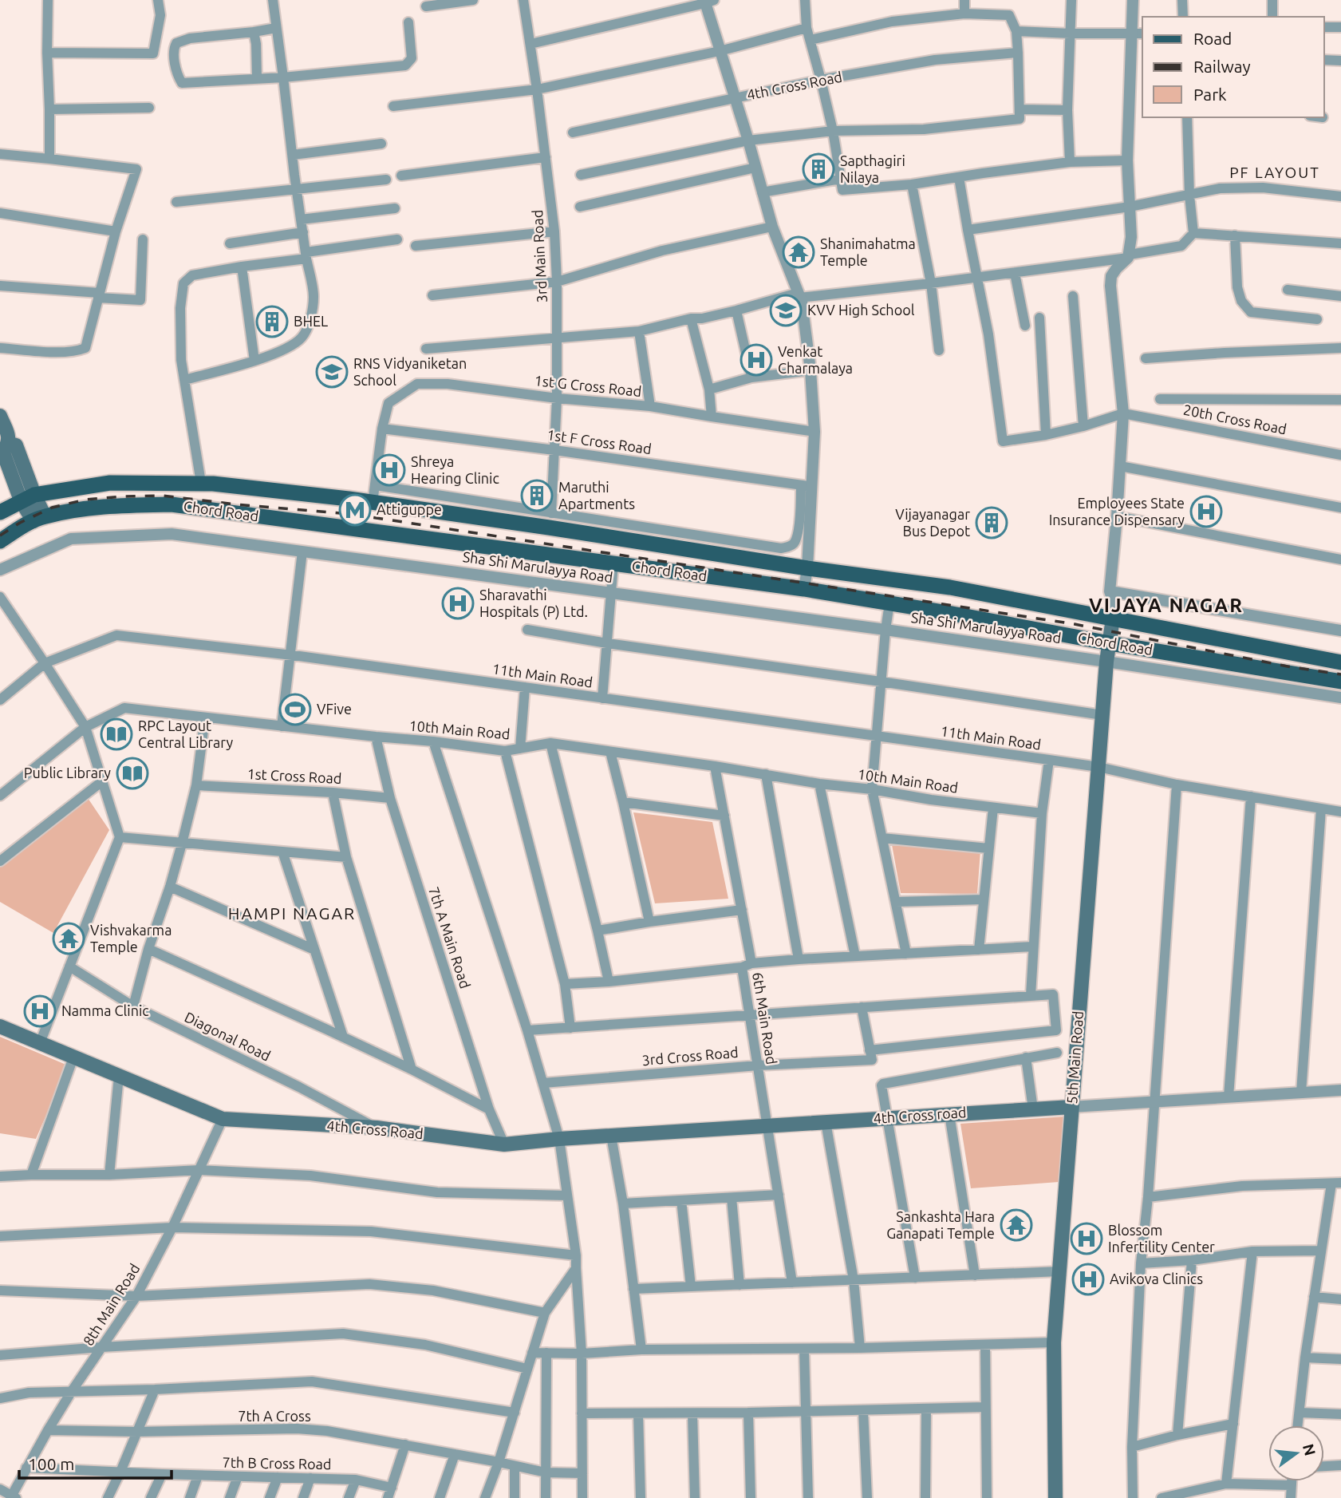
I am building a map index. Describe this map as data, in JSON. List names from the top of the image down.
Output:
{
  "streets": {
    "main road": [
      "4th Cross Road",
      "Chord Road",
      "5th Main Road",
      "4th Cross road"
    ],
    "street": [
      "3rd Main Road",
      "1st G Cross Road",
      "20th Cross Road",
      "1st F Cross Road",
      "Sha Shi Marulayya Road",
      "11th Main Road",
      "10th Main Road",
      "1st Cross Road",
      "7th A Main Road",
      "6th Main Road",
      "Diagonal Road",
      "3rd Cross Road",
      "8th Main Road",
      "7th A Cross",
      "7th B Cross Road"
    ]
  },
  "crossings": [
    ["4th Cross Road", "7th A Main Road"],
    ["4th Cross Road", "6th Main Road"],
    ["4th Cross Road", "Diagonal Road"],
    ["4th Cross Road", "4th Cross road"],
    ["4th Cross Road", "8th Main Road"],
    ["3rd Main Road", "1st G Cross Road"],
    ["3rd Main Road", "1st F Cross Road"],
    ["1st G Cross Road", "1st F Cross Road"],
    ["1st G Cross Road", "Chord Road"],
    ["Chord Road", "5th Main Road"],
    ["Sha Shi Marulayya Road", "5th Main Road"],
    ["11th Main Road", "5th Main Road"],
    ["10th Main Road", "7th A Main Road"],
    ["10th Main Road", "6th Main Road"],
    ["1st Cross Road", "7th A Main Road"],
    ["6th Main Road", "3rd Cross Road"],
    ["6th Main Road", "4th Cross road"],
    ["5th Main Road", "4th Cross road"],
    ["8th Main Road", "7th A Cross"],
    ["8th Main Road", "7th B Cross Road"]
  ],
  "districts": ["PF LAYOUT", "VIJAYA NAGAR", "HAMPI NAGAR"],
  "places": {
    "building": [
      "Sapthagiri Nilaya",
      "BHEL",
      "Maruthi Apartments",
      "Vijayanagar Bus Depot"
    ],
    "temple": ["Shanimahatma Temple", "Vishvakarma Temple", "Sankashta Hara Ganapati Temple"],
    "school or university": ["KVV High School", "RNS Vidyaniketan School"],
    "hospital": [
      "Venkat Charmalaya",
      "Shreya Hearing Clinic",
      "Employees State Insurance Dispensary",
      "Sharavathi Hospitals (P) Ltd.",
      "Namma Clinic",
      "Blossom Infertility Center",
      "Avikova Clinics"
    ],
    "metro station": ["Attiguppe"],
    "sports": ["VFive"],
    "library": ["RPC Layout Central Library", "Public Library"]
  },
  "legend": ["Road", "Railway", "Park"],
  "scale_bar": "100 m",
  "north": "right"
}
